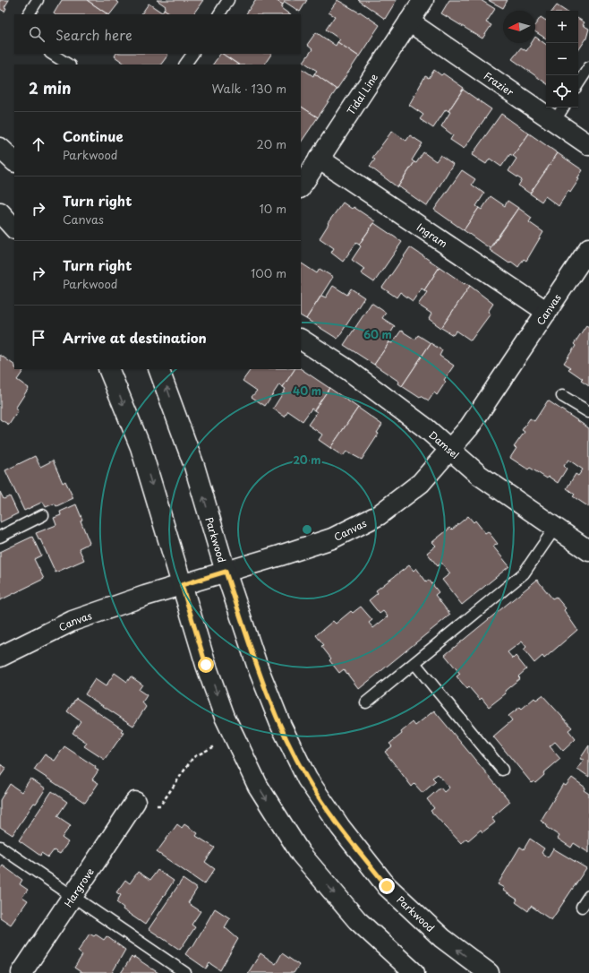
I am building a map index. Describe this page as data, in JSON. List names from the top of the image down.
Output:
{
  "streets": {
    "street": [
      "Frazier",
      "Tidal Line",
      "Ingram",
      "Canvas",
      "Damsel",
      "Parkwood",
      "Hargrove"
    ]
  },
  "crossings": [
    ["Frazier", "Tidal Line"],
    ["Tidal Line", "Ingram"],
    ["Ingram", "Canvas"],
    ["Canvas", "Damsel"],
    ["Canvas", "Parkwood"]
  ],
  "north": "left",
  "page": {
    "map_buttons": ["+", "−"],
    "search": "Search here",
    "heading": ["2 min", "Walk · 130 m"],
    "list": [
      ["Continue", "Parkwood", "20 m"],
      ["Turn right", "Canvas", "10 m"],
      ["Turn right", "Parkwood", "100 m"],
      "Arrive at destination"
    ]
  },
  "rings": ["60 m", "40 m", "20 m"]
}
